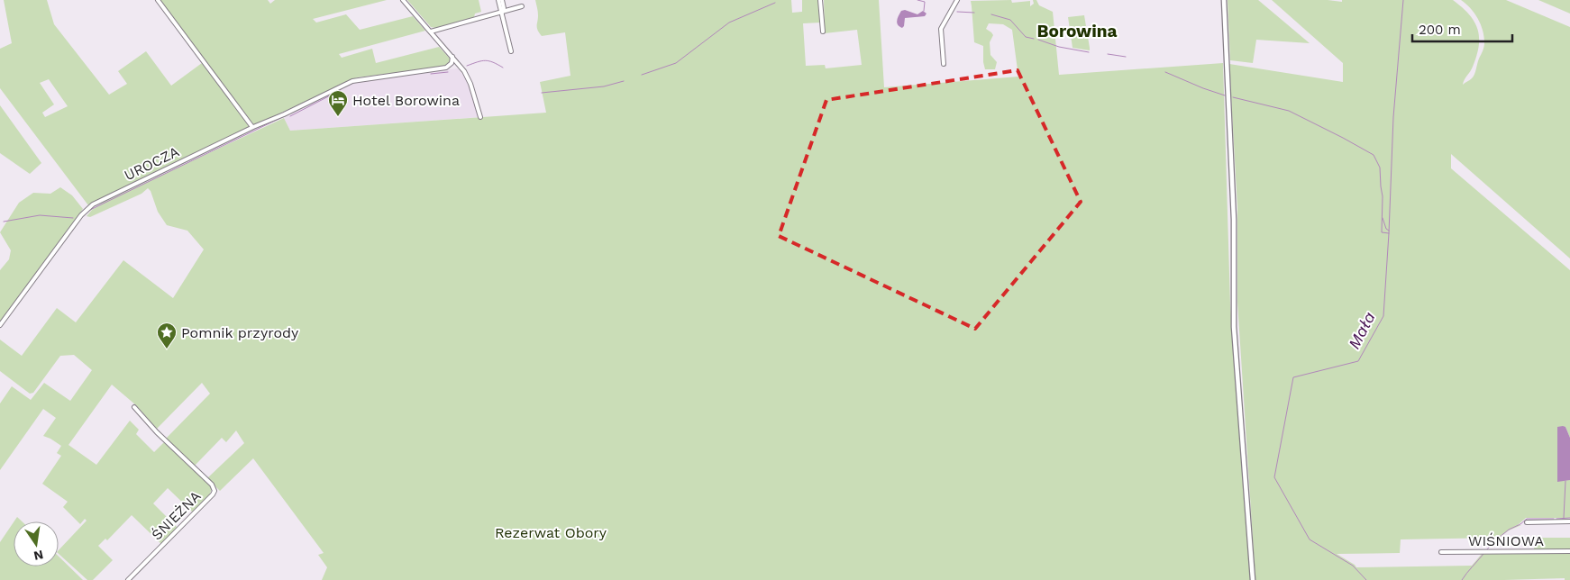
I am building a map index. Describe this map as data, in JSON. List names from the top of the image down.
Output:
{
  "streets": {
    "street": ["UROCZA", "ŚNIEŻNA", "WIŚNIOWA"]
  },
  "districts": ["Borowina"],
  "water": ["Mała"],
  "parks": ["Rezerwat Obory"],
  "places": {
    "hotel": ["Hotel Borowina"],
    "place": ["Pomnik przyrody"]
  },
  "scale_bar": "200 m",
  "north": "bottom"
}
